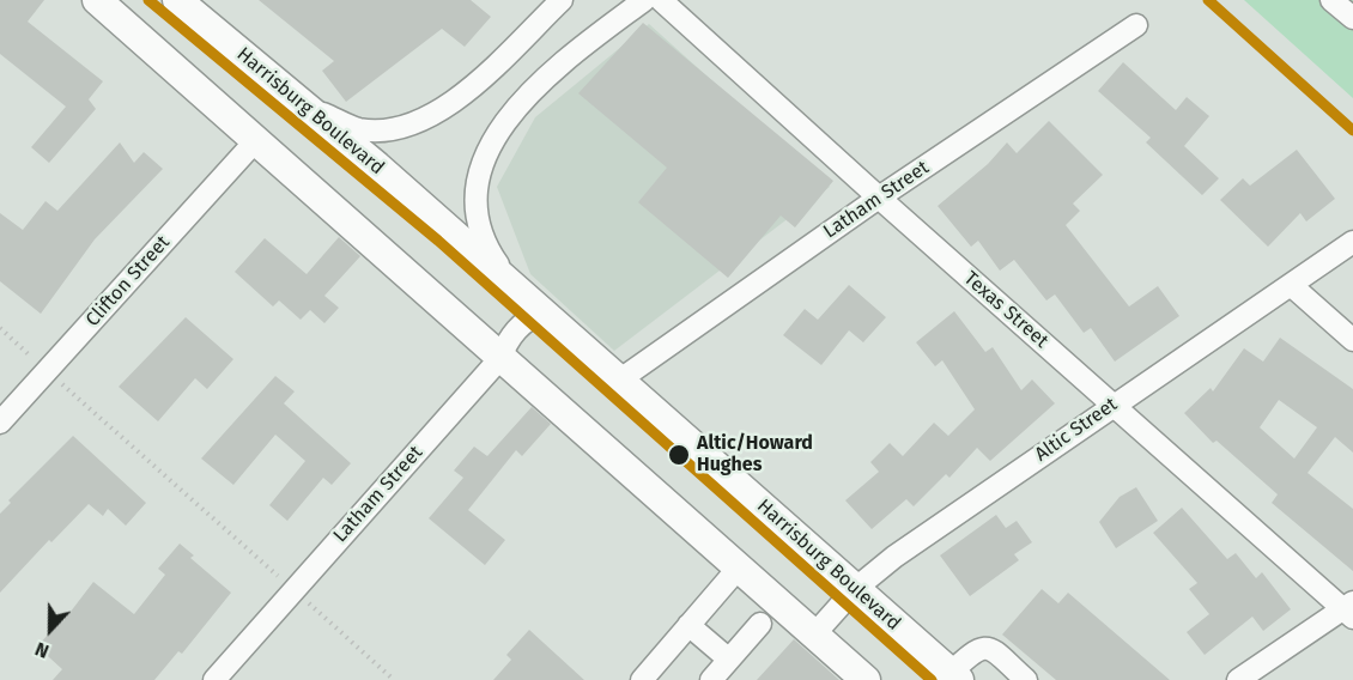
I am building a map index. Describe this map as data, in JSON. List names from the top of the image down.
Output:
{
  "streets": {
    "main road": ["Harrisburg Boulevard"],
    "street": [
      "Latham Street",
      "Clifton Street",
      "Texas Street",
      "Altic Street"
    ]
  },
  "crossings": [
    ["Harrisburg Boulevard", "Latham Street"],
    ["Harrisburg Boulevard", "Altic Street"],
    ["Latham Street", "Texas Street"],
    ["Texas Street", "Altic Street"]
  ],
  "places": ["Altic/Howard Hughes"],
  "north": "bottom"
}
